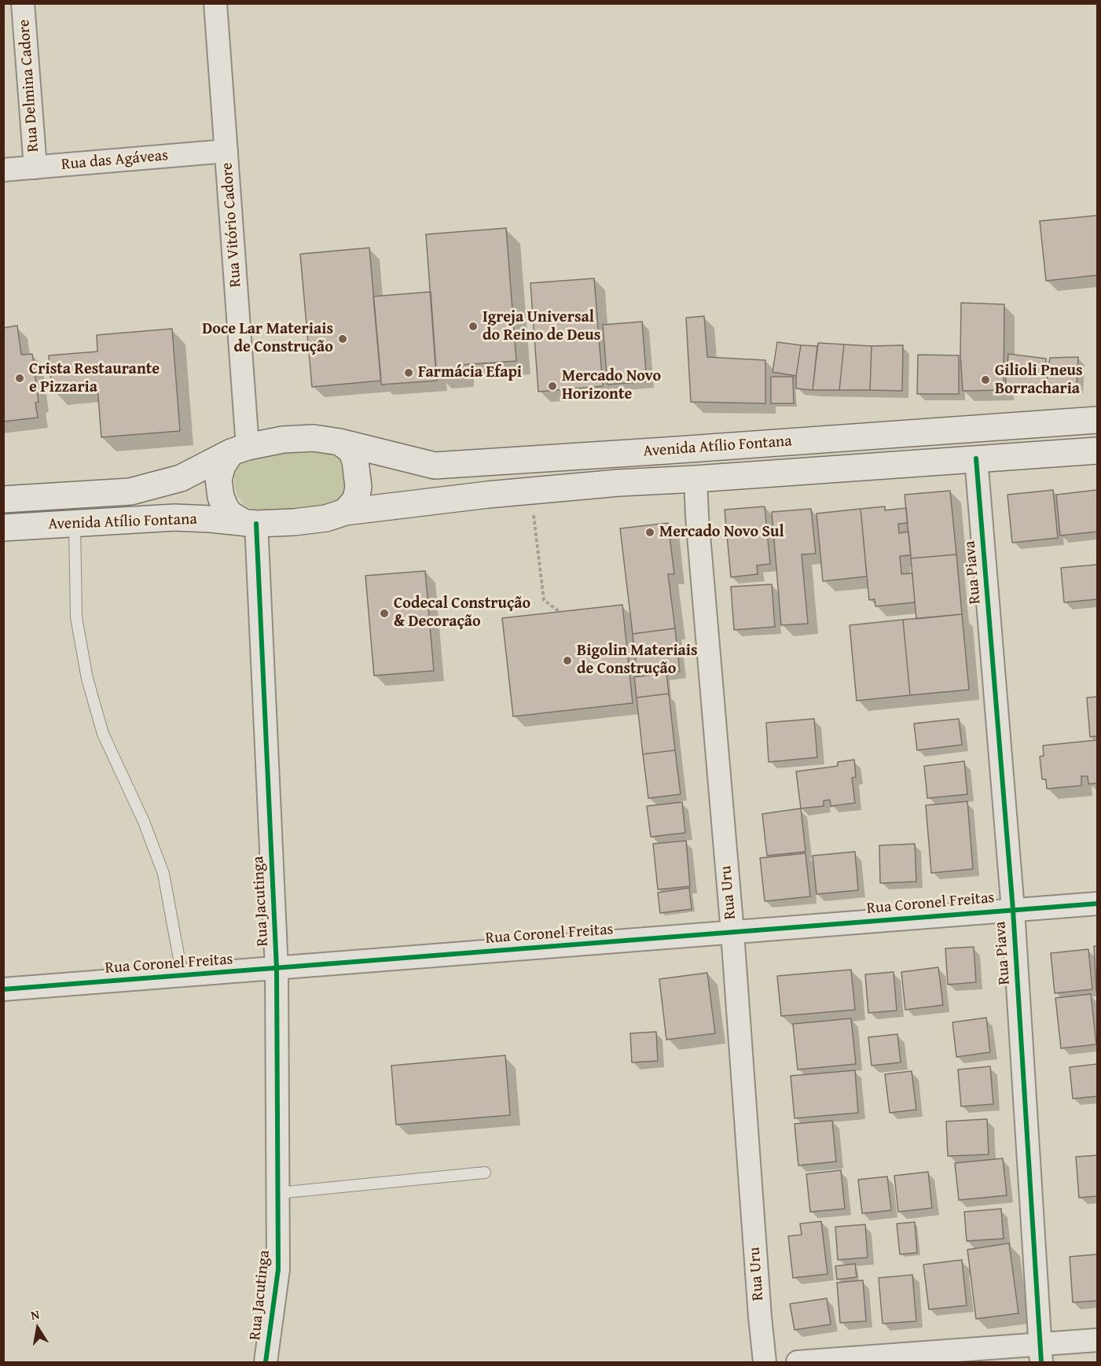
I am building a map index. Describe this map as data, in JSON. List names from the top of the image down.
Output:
{
  "streets": {
    "main road": ["Avenida Atílio Fontana"],
    "street": [
      "Rua Delmina Cadore",
      "Rua das Agáveas",
      "Rua Vitório Cadore",
      "Rua Piava",
      "Rua Uru",
      "Rua Jacutinga",
      "Rua Coronel Freitas"
    ]
  },
  "crossings": [
    ["Rua Delmina Cadore", "Rua das Agáveas"],
    ["Rua das Agáveas", "Rua Vitório Cadore"],
    ["Rua Vitório Cadore", "Avenida Atílio Fontana"],
    ["Rua Vitório Cadore", "Rua Jacutinga"],
    ["Avenida Atílio Fontana", "Rua Piava"],
    ["Avenida Atílio Fontana", "Rua Uru"],
    ["Avenida Atílio Fontana", "Rua Jacutinga"],
    ["Rua Piava", "Rua Coronel Freitas"],
    ["Rua Uru", "Rua Coronel Freitas"],
    ["Rua Jacutinga", "Rua Coronel Freitas"]
  ],
  "places": [
    "Igreja Universal do Reino de Deus",
    "Doce Lar Materiais de Construção",
    "Farmácia Efapi",
    "Crista Restaurante e Pizzaria",
    "Gilioli Pneus Borracharia",
    "Mercado Novo Horizonte",
    "Mercado Novo Sul",
    "Codecal Construção & Decoração",
    "Bigolin Materiais de Construção"
  ],
  "north": "top"
}
